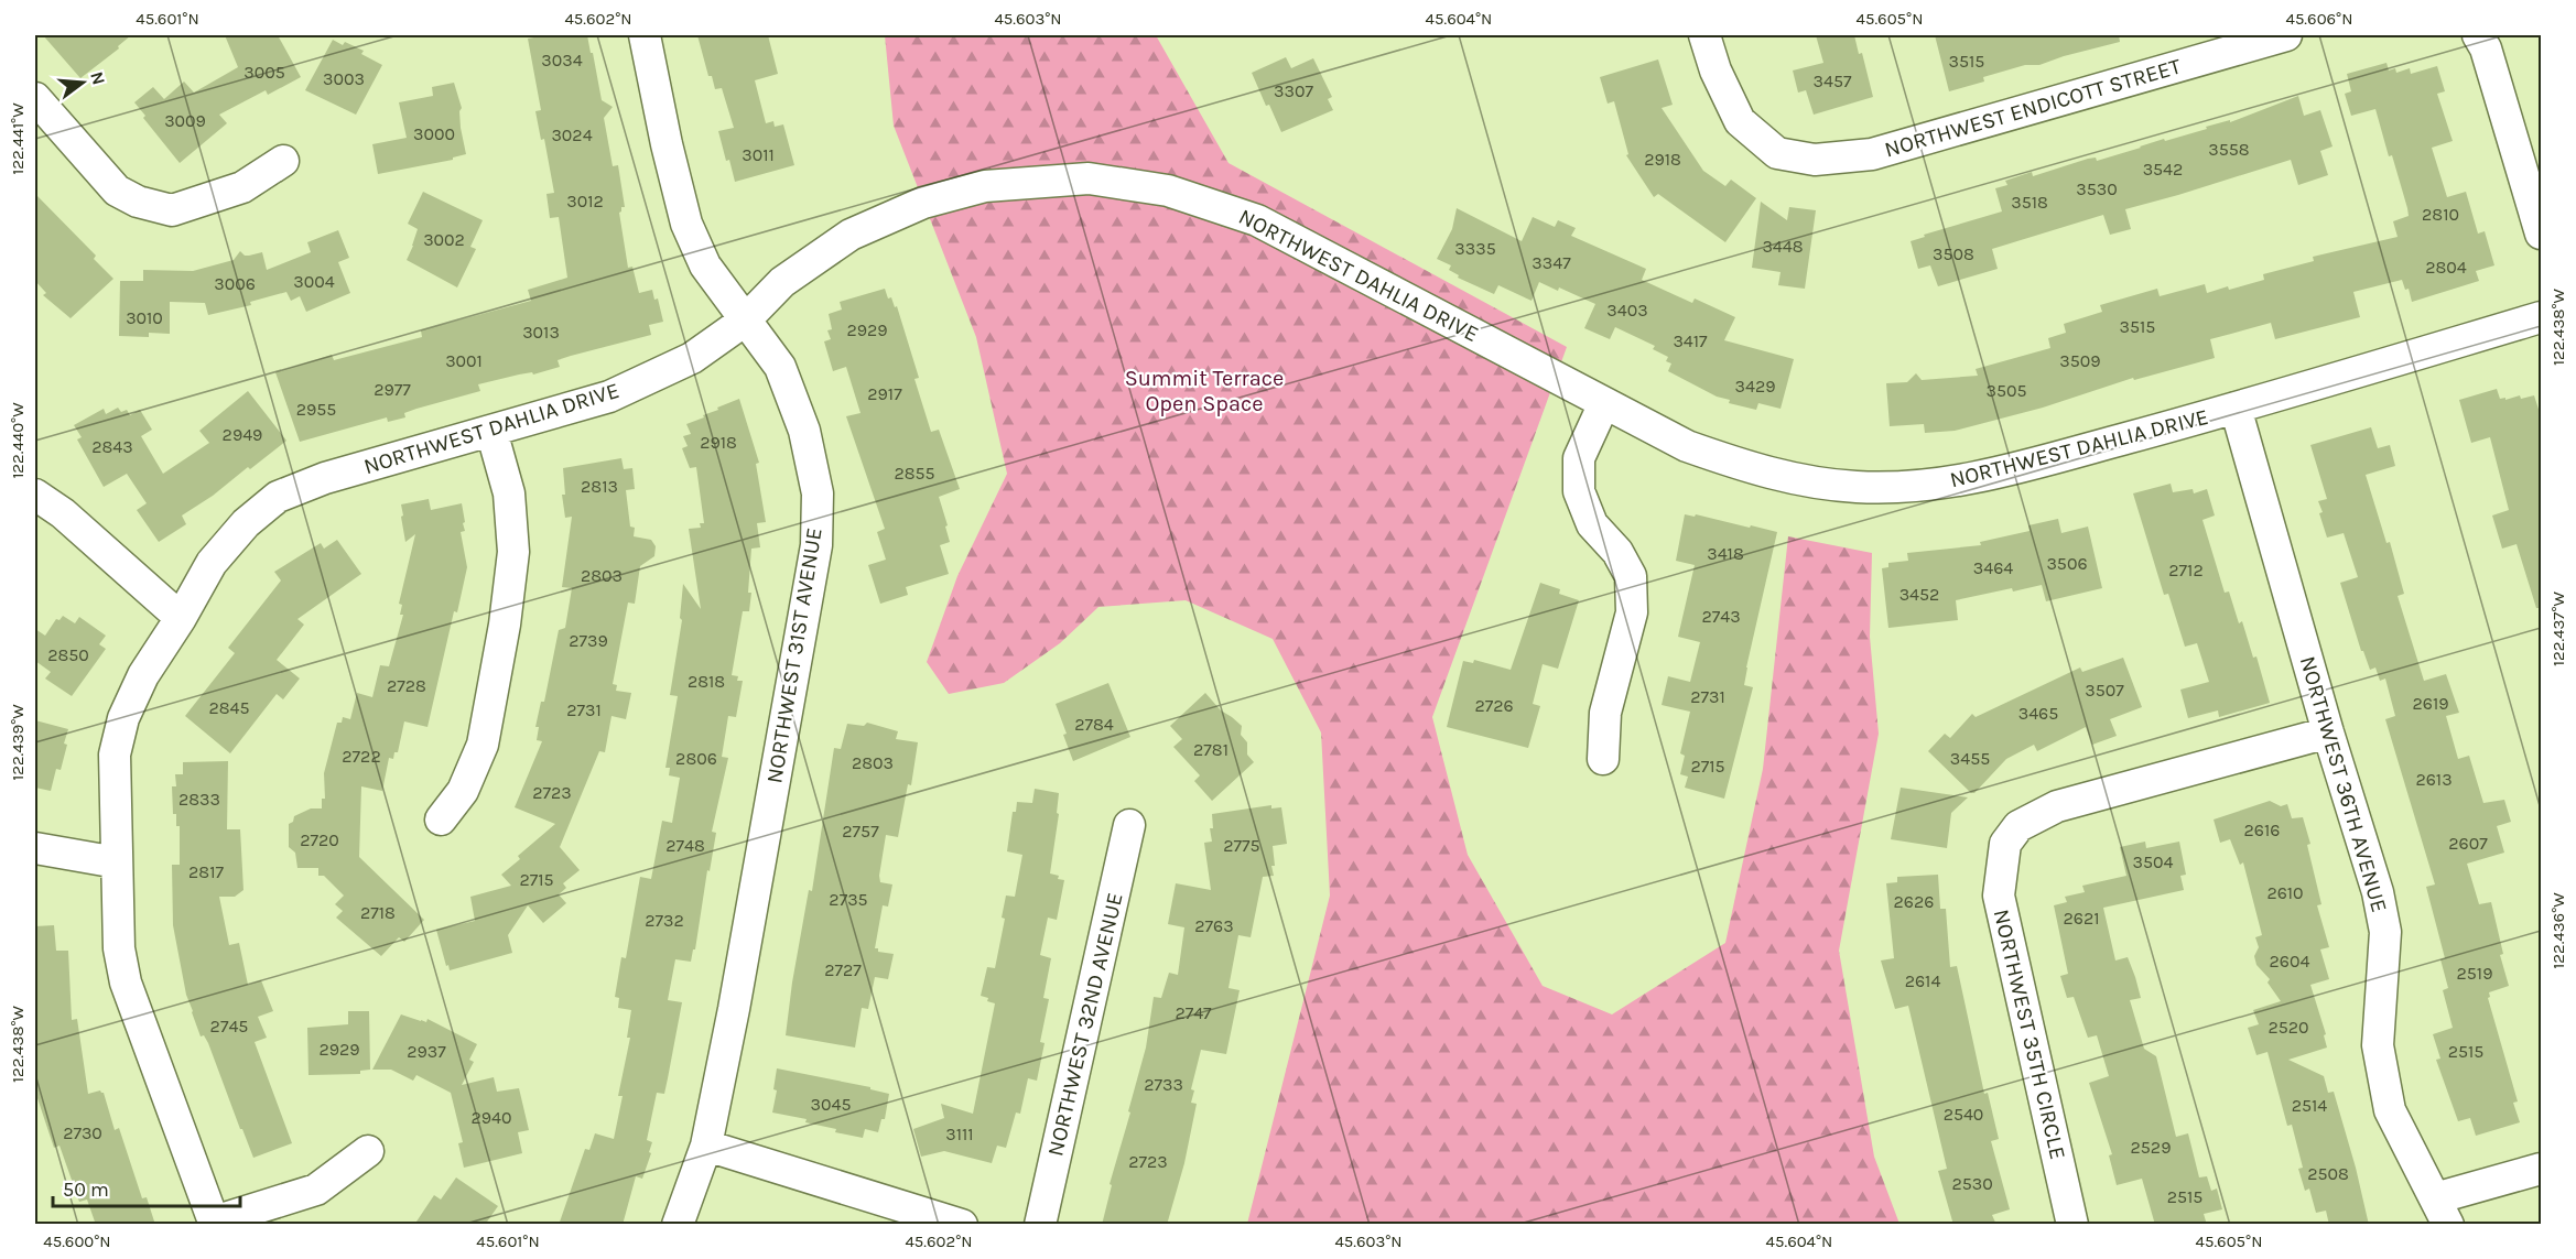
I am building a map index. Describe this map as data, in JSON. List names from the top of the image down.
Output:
{
  "streets": {
    "street": [
      "NORTHWEST ENDICOTT STREET",
      "NORTHWEST DAHLIA DRIVE",
      "NORTHWEST 31ST AVENUE",
      "NORTHWEST 36TH AVENUE",
      "NORTHWEST 32ND AVENUE",
      "NORTHWEST 35TH CIRCLE"
    ]
  },
  "crossings": [
    ["NORTHWEST DAHLIA DRIVE", "NORTHWEST 31ST AVENUE"],
    ["NORTHWEST DAHLIA DRIVE", "NORTHWEST 36TH AVENUE"],
    ["NORTHWEST 36TH AVENUE", "NORTHWEST 35TH CIRCLE"]
  ],
  "parks": ["Summit Terrace Open Space"],
  "house_numbers": [
    "3034",
    "3515",
    "3005",
    "3003",
    "3457",
    "3307",
    "3009",
    "3000",
    "3024",
    "3558",
    "3011",
    "2918",
    "3542",
    "3530",
    "3012",
    "3518",
    "2810",
    "3002",
    "3448",
    "3335",
    "3508",
    "3347",
    "2804",
    "3004",
    "3006",
    "3403",
    "3010",
    "3515",
    "2929",
    "3013",
    "3417",
    "3001",
    "3509",
    "3429",
    "2977",
    "3505",
    "2917",
    "2955",
    "2949",
    "2918",
    "2843",
    "2855",
    "2813",
    "3418",
    "3506",
    "3464",
    "2712",
    "2803",
    "3452",
    "2743",
    "2739",
    "2850",
    "2818",
    "2728",
    "3507",
    "2731",
    "2619",
    "2726",
    "2845",
    "2731",
    "3465",
    "2784",
    "2781",
    "2722",
    "2806",
    "3455",
    "2803",
    "2715",
    "2613",
    "2723",
    "2833",
    "2616",
    "2757",
    "2720",
    "2607",
    "2748",
    "2775",
    "3504",
    "2817",
    "2715",
    "2610",
    "2735",
    "2626",
    "2718",
    "2621",
    "2732",
    "2763",
    "2604",
    "2727",
    "2519",
    "2614",
    "2747",
    "2745",
    "2520",
    "2929",
    "2937",
    "2515",
    "2733",
    "3045",
    "2514",
    "2540",
    "2940",
    "2730",
    "3111",
    "2529",
    "2723",
    "2508",
    "2530",
    "2515"
  ],
  "scale_bar": "50 m",
  "north": "right",
  "coordinates": [
    "45.601°N",
    "45.602°N",
    "45.603°N",
    "45.604°N",
    "45.605°N",
    "45.606°N",
    "122.441°W",
    "122.438°W",
    "122.440°W",
    "122.437°W",
    "122.439°W",
    "122.436°W",
    "45.600°N"
  ]
}
